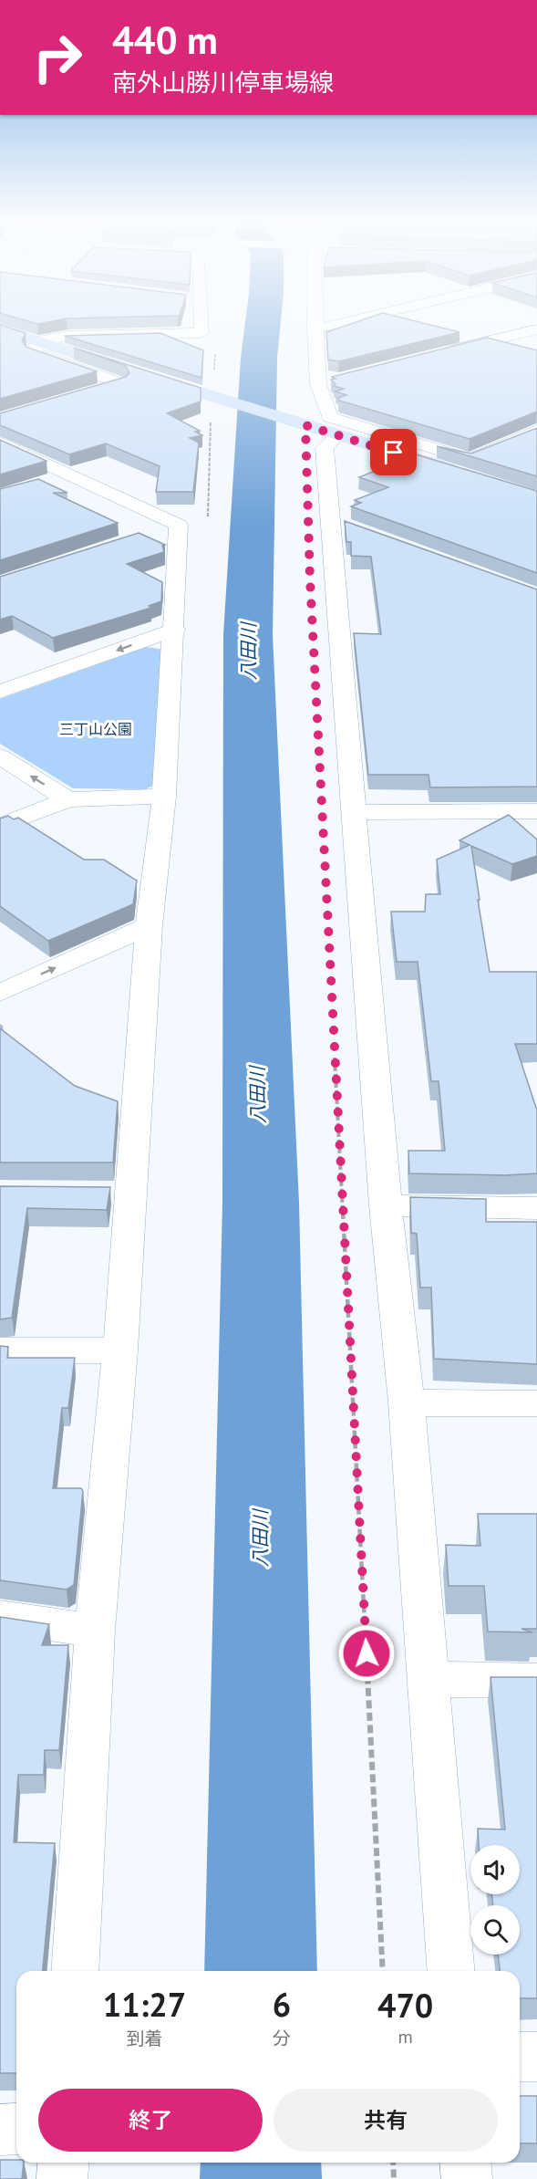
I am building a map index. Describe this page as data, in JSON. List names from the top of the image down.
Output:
{
  "water": ["八田川"],
  "parks": ["三丁山公園"],
  "page": {
    "turn": ["440 m", "南外山勝川停車場線"],
    "eta": [
      "11:27",
      "到着",
      "6",
      "分",
      "470",
      "m"
    ],
    "buttons": ["終了", "共有"]
  }
}
